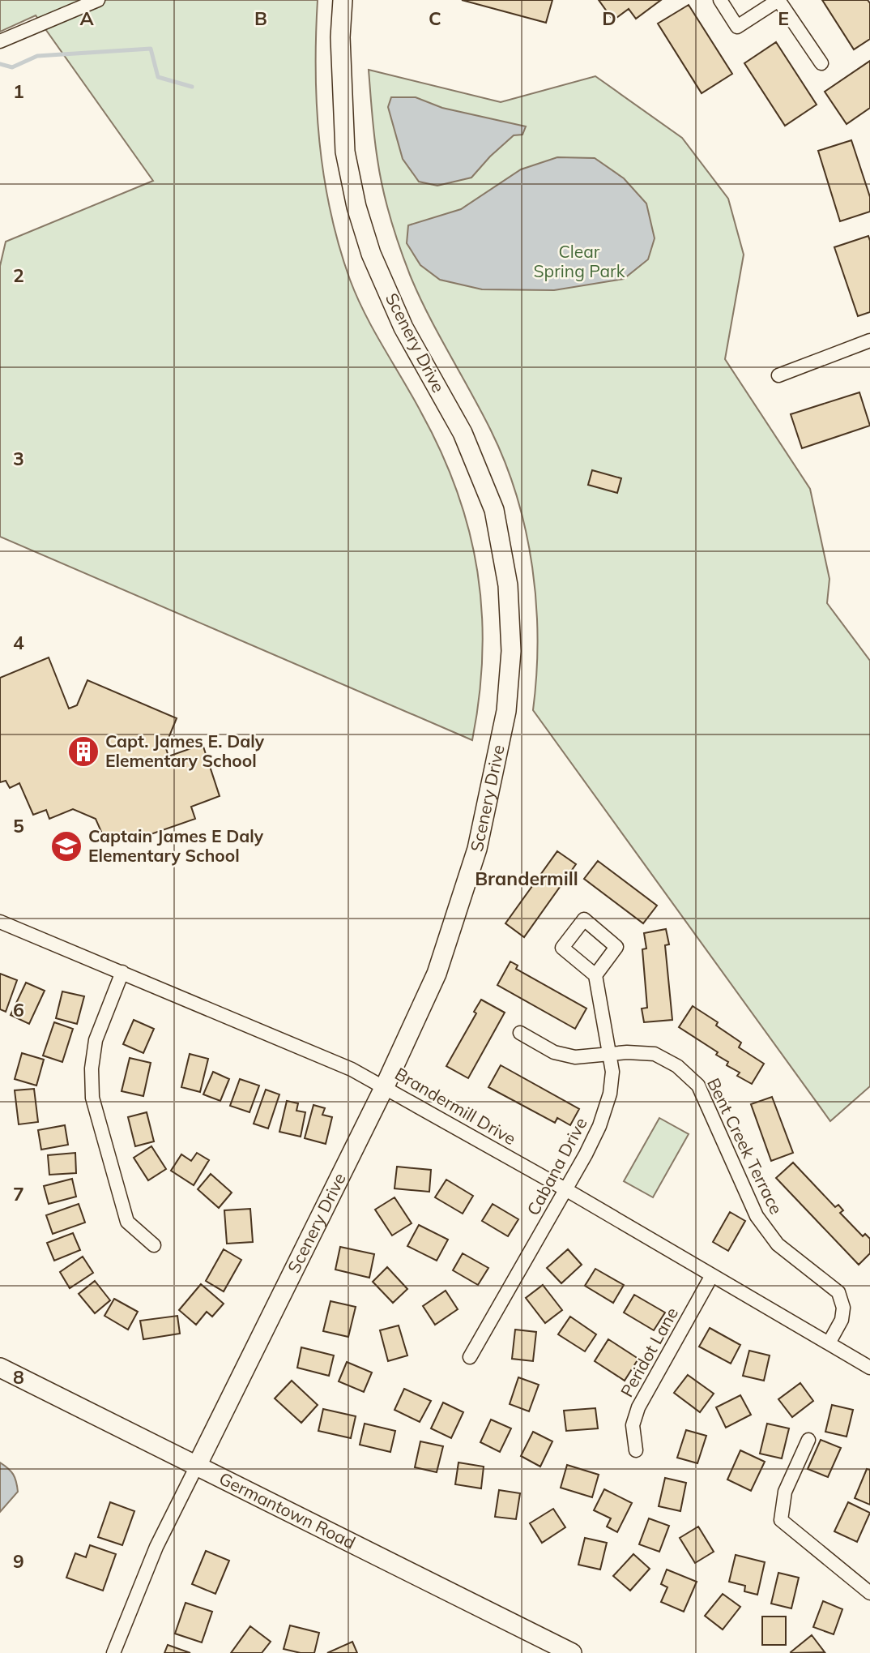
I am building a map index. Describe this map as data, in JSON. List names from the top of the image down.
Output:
{
  "streets": {
    "street": [
      "Scenery Drive",
      "Brandermill Drive",
      "Bent Creek Terrace",
      "Cabana Drive",
      "Peridot Lane",
      "Germantown Road"
    ]
  },
  "crossings": [
    ["Scenery Drive", "Brandermill Drive"],
    ["Scenery Drive", "Germantown Road"],
    ["Brandermill Drive", "Bent Creek Terrace"],
    ["Brandermill Drive", "Cabana Drive"],
    ["Brandermill Drive", "Peridot Lane"],
    ["Bent Creek Terrace", "Cabana Drive"]
  ],
  "districts": ["Brandermill"],
  "parks": ["Clear Spring Park"],
  "places": {
    "building": ["Capt. James E. Daly Elementary School"],
    "school or university": ["Captain James E Daly Elementary School"]
  },
  "grid": {
    "columns": [
      "A",
      "B",
      "C",
      "D",
      "E"
    ],
    "rows": [
      "1",
      "2",
      "3",
      "4",
      "5",
      "6",
      "7",
      "8",
      "9"
    ]
  }
}
